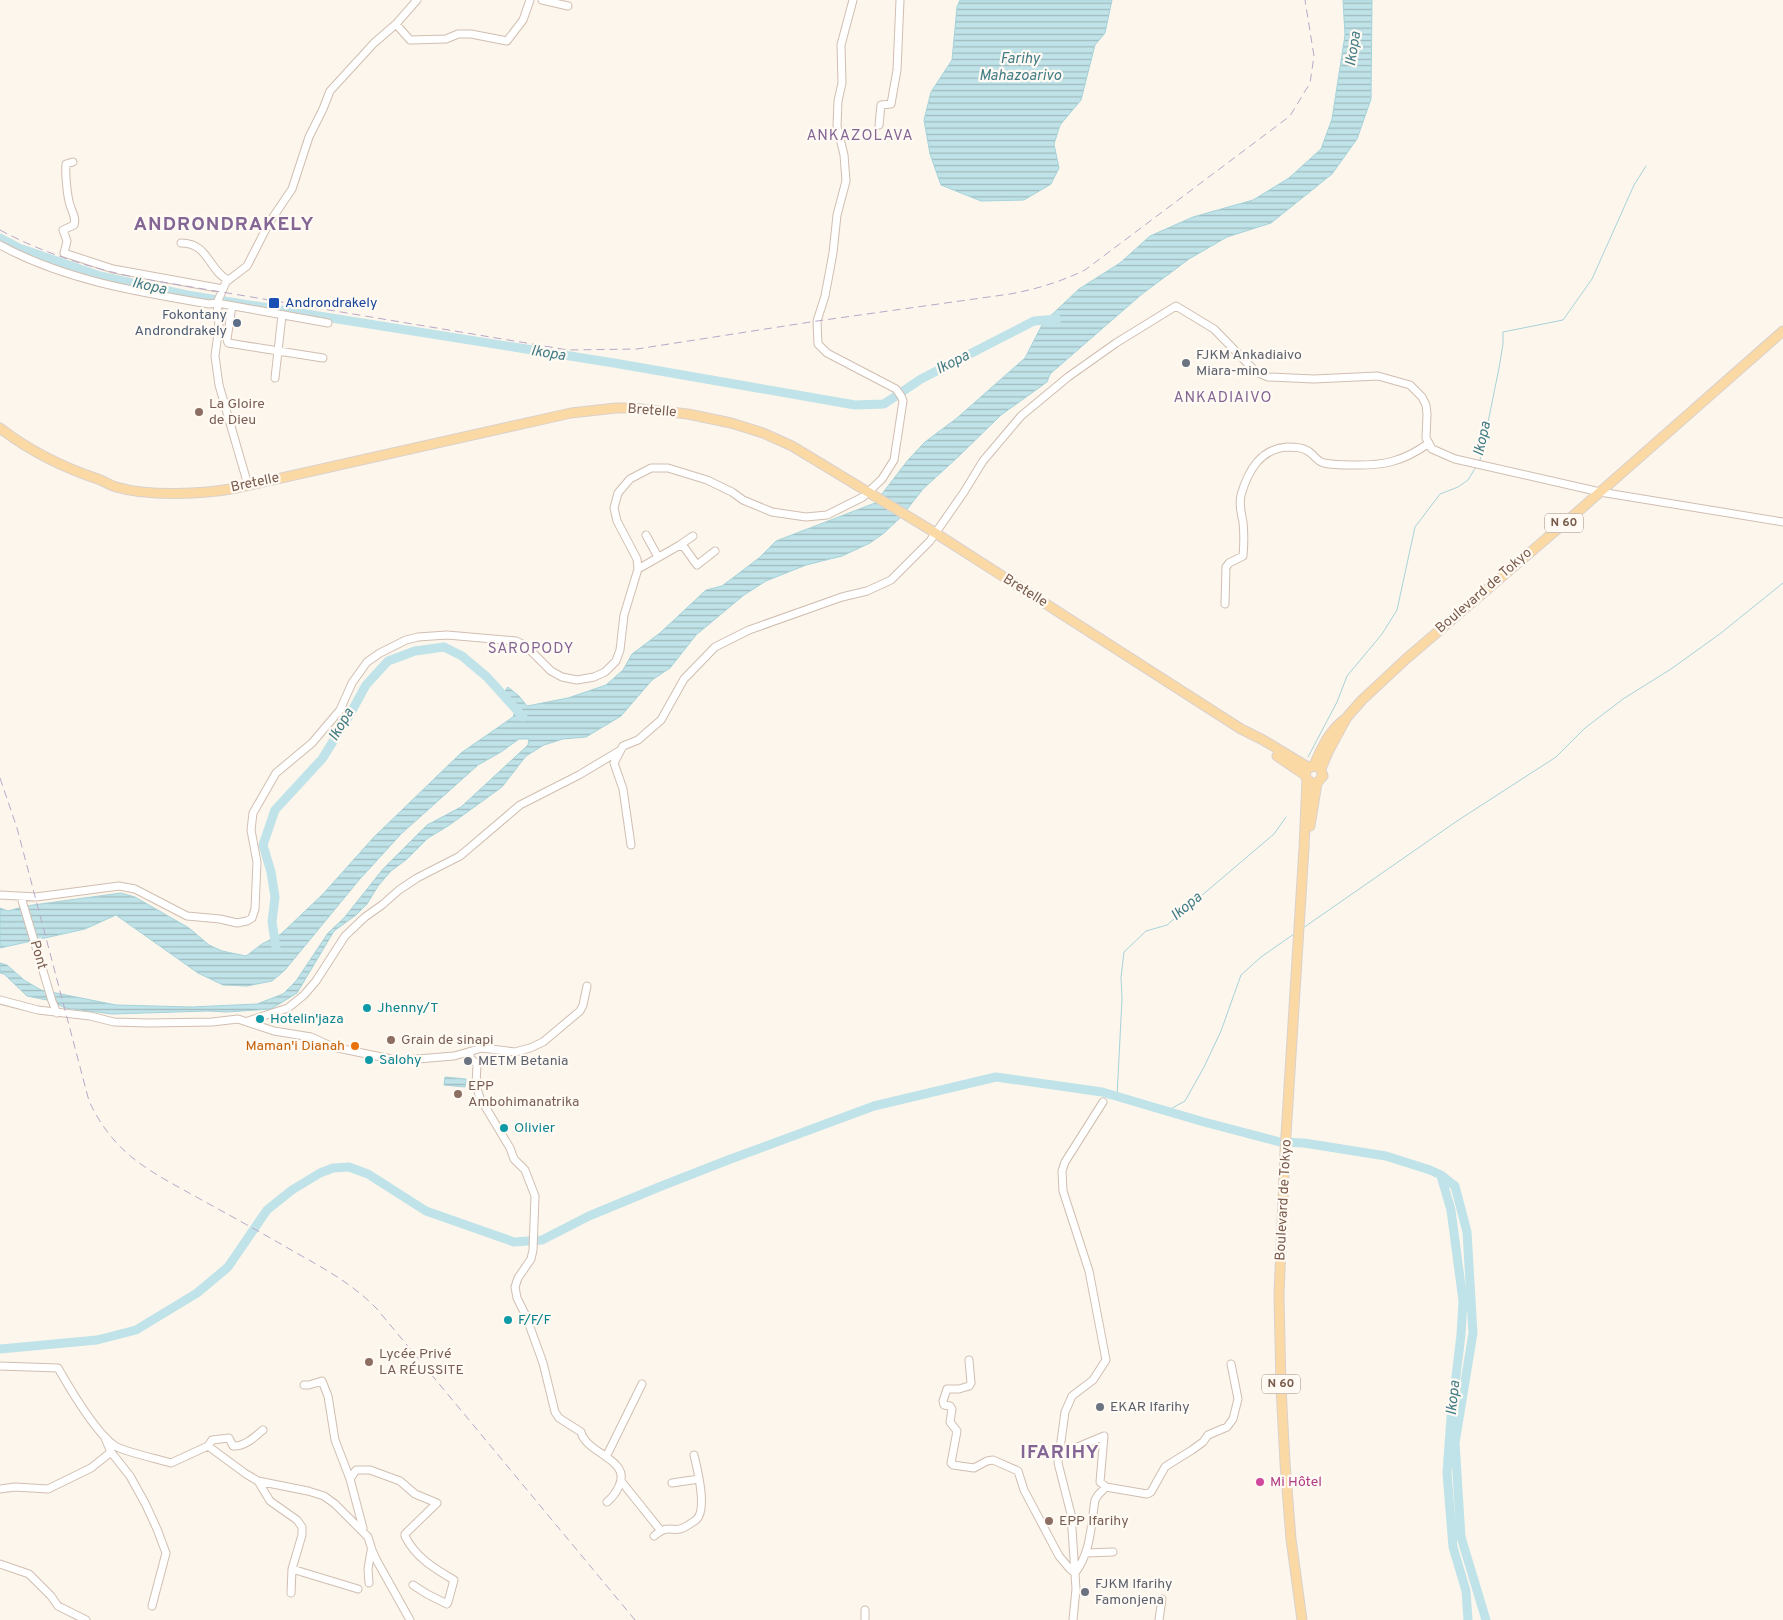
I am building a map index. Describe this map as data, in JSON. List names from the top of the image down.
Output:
{
  "streets": {
    "main road": ["Bretelle", "N 60", "Boulevard de Tokyo"],
    "street": ["Pont"]
  },
  "crossings": [
    ["Bretelle", "Boulevard de Tokyo"]
  ],
  "districts": [
    "ANKAZOLAVA",
    "ANDRONDRAKELY",
    "ANKADIAIVO",
    "SAROPODY",
    "IFARIHY"
  ],
  "water": ["Ikopa", "Farihy Mahazoarivo"],
  "places": {
    "transit": ["Androndrakely"],
    "other": [
      "Fokontany Androndrakely",
      "FJKM Ankadiaivo Miara-mino",
      "La Gloire de Dieu",
      "Jhenny/T",
      "Hotelin'jaza",
      "Grain de sinapi",
      "Maman'i Dianah",
      "Salohy",
      "METM Betania",
      "EPP Ambohimanatrika",
      "Olivier",
      "F/F/F",
      "Lycée Privé LA RÉUSSITE",
      "EKAR Ifarihy",
      "Mi Hôtel",
      "EPP Ifarihy",
      "FJKM Ifarihy Famonjena"
    ]
  }
}
